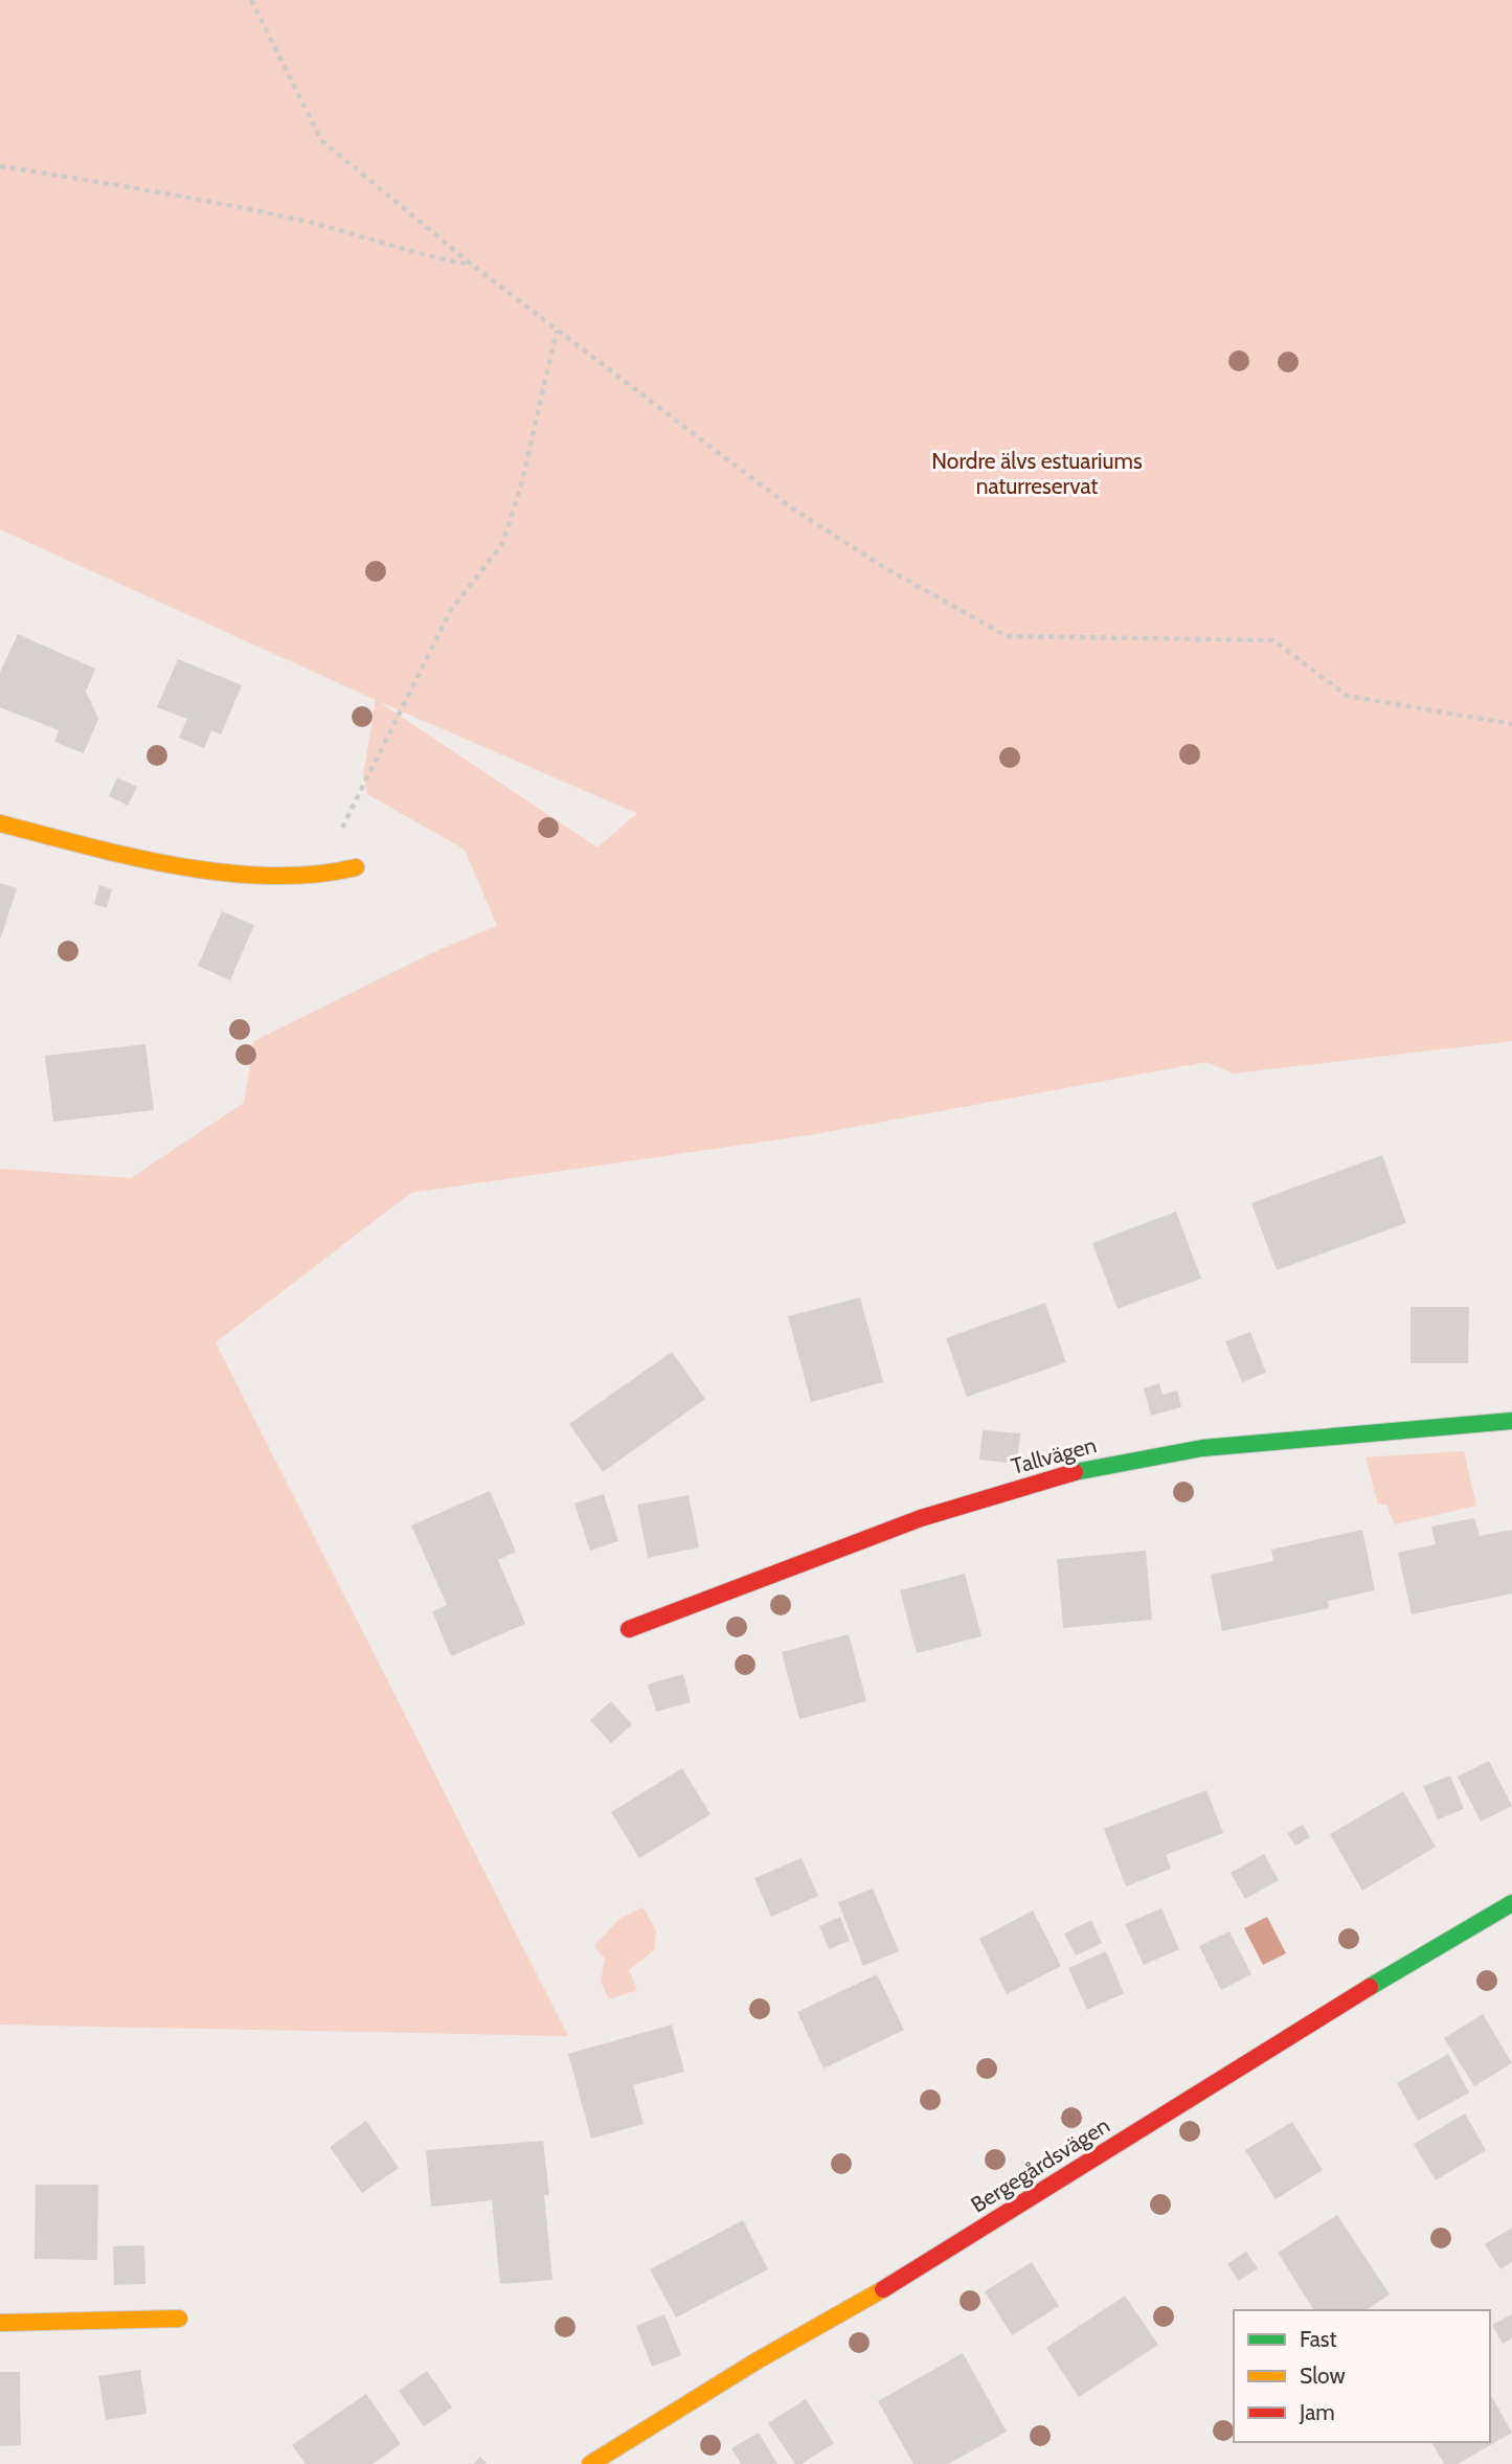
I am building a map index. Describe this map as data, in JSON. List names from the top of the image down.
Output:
{
  "streets": {
    "street": ["Tallvägen", "Bergegårdsvägen"]
  },
  "parks": ["Nordre älvs estuariums naturreservat"],
  "legend": ["Fast", "Slow", "Jam"]
}
